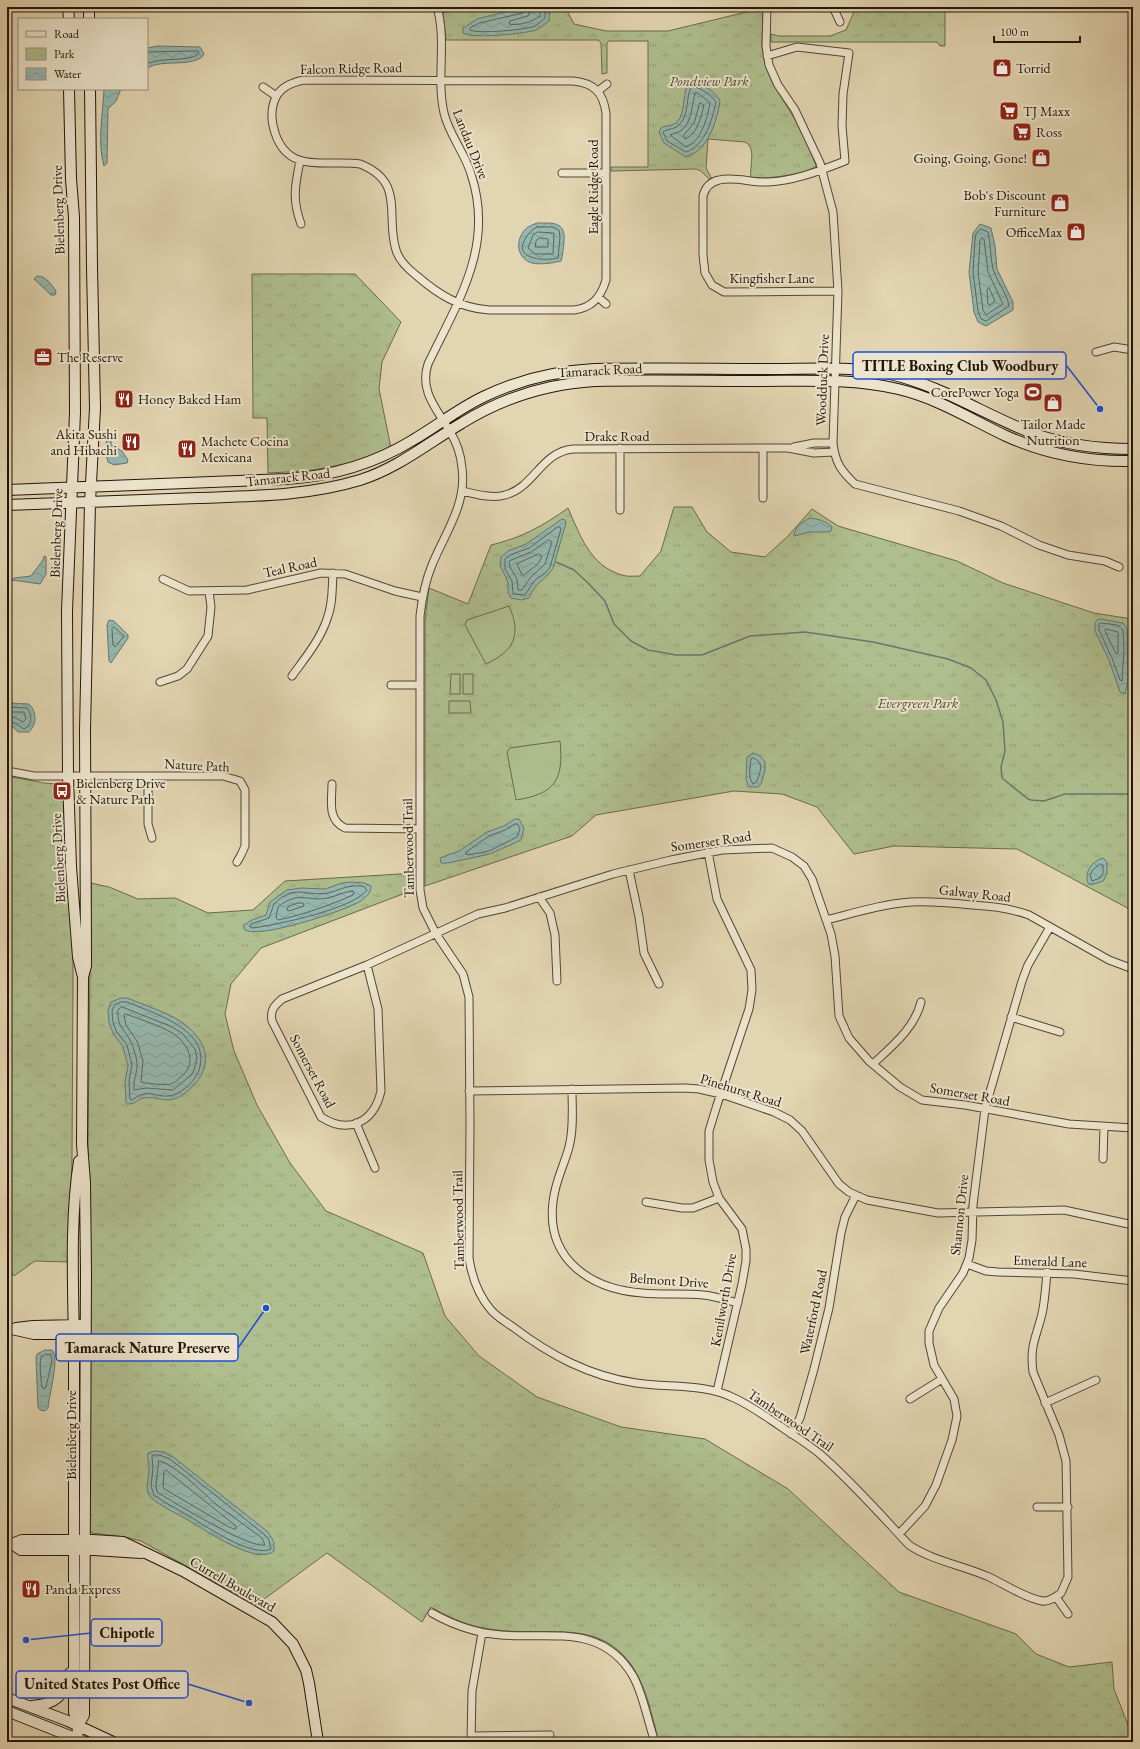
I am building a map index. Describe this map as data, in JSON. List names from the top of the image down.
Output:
{
  "streets": {
    "street": [
      "Falcon Ridge Road",
      "Landau Drive",
      "Eagle Ridge Road",
      "Bielenberg Drive",
      "Kingfisher Lane",
      "Tamarack Road",
      "Woodduck Drive",
      "Drake Road",
      "Teal Road",
      "Nature Path",
      "Somerset Road",
      "Tamberwood Trail",
      "Galway Road",
      "Pinehurst Road",
      "Shannon Drive",
      "Emerald Lane",
      "Belmont Drive",
      "Kenilworth Drive",
      "Waterford Road",
      "Currell Boulevard"
    ]
  },
  "crossings": [
    ["Falcon Ridge Road", "Landau Drive"],
    ["Landau Drive", "Tamarack Road"],
    ["Landau Drive", "Tamberwood Trail"],
    ["Bielenberg Drive", "Tamarack Road"],
    ["Bielenberg Drive", "Nature Path"],
    ["Bielenberg Drive", "Currell Boulevard"],
    ["Kingfisher Lane", "Woodduck Drive"],
    ["Tamarack Road", "Woodduck Drive"],
    ["Tamarack Road", "Tamberwood Trail"],
    ["Woodduck Drive", "Drake Road"],
    ["Drake Road", "Tamberwood Trail"],
    ["Teal Road", "Tamberwood Trail"],
    ["Somerset Road", "Tamberwood Trail"],
    ["Somerset Road", "Galway Road"],
    ["Somerset Road", "Shannon Drive"],
    ["Somerset Road", "Kenilworth Drive"],
    ["Tamberwood Trail", "Pinehurst Road"],
    ["Tamberwood Trail", "Shannon Drive"],
    ["Tamberwood Trail", "Kenilworth Drive"],
    ["Tamberwood Trail", "Waterford Road"],
    ["Galway Road", "Shannon Drive"],
    ["Pinehurst Road", "Shannon Drive"],
    ["Pinehurst Road", "Belmont Drive"],
    ["Pinehurst Road", "Kenilworth Drive"],
    ["Pinehurst Road", "Waterford Road"],
    ["Shannon Drive", "Emerald Lane"],
    ["Belmont Drive", "Kenilworth Drive"]
  ],
  "parks": ["Pondview Park", "Evergreen Park"],
  "places": {
    "shop": [
      "Torrid",
      "Going, Going, Gone!",
      "Bob's Discount Furniture",
      "OfficeMax",
      "Tailor Made Nutrition"
    ],
    "supermarket": ["TJ Maxx", "Ross"],
    "office": ["The Reserve"],
    "sports": ["CorePower Yoga"],
    "restaurant": [
      "Honey Baked Ham",
      "Akita Sushi and Hibachi",
      "Machete Cocina Mexicana",
      "Panda Express"
    ],
    "other": [
      "TITLE Boxing Club Woodbury",
      "Tamarack Nature Preserve",
      "Chipotle",
      "United States Post Office"
    ],
    "bus stop": ["Bielenberg Drive & Nature Path"]
  },
  "legend": ["Road", "Park", "Water"],
  "scale_bar": "100 m"
}
